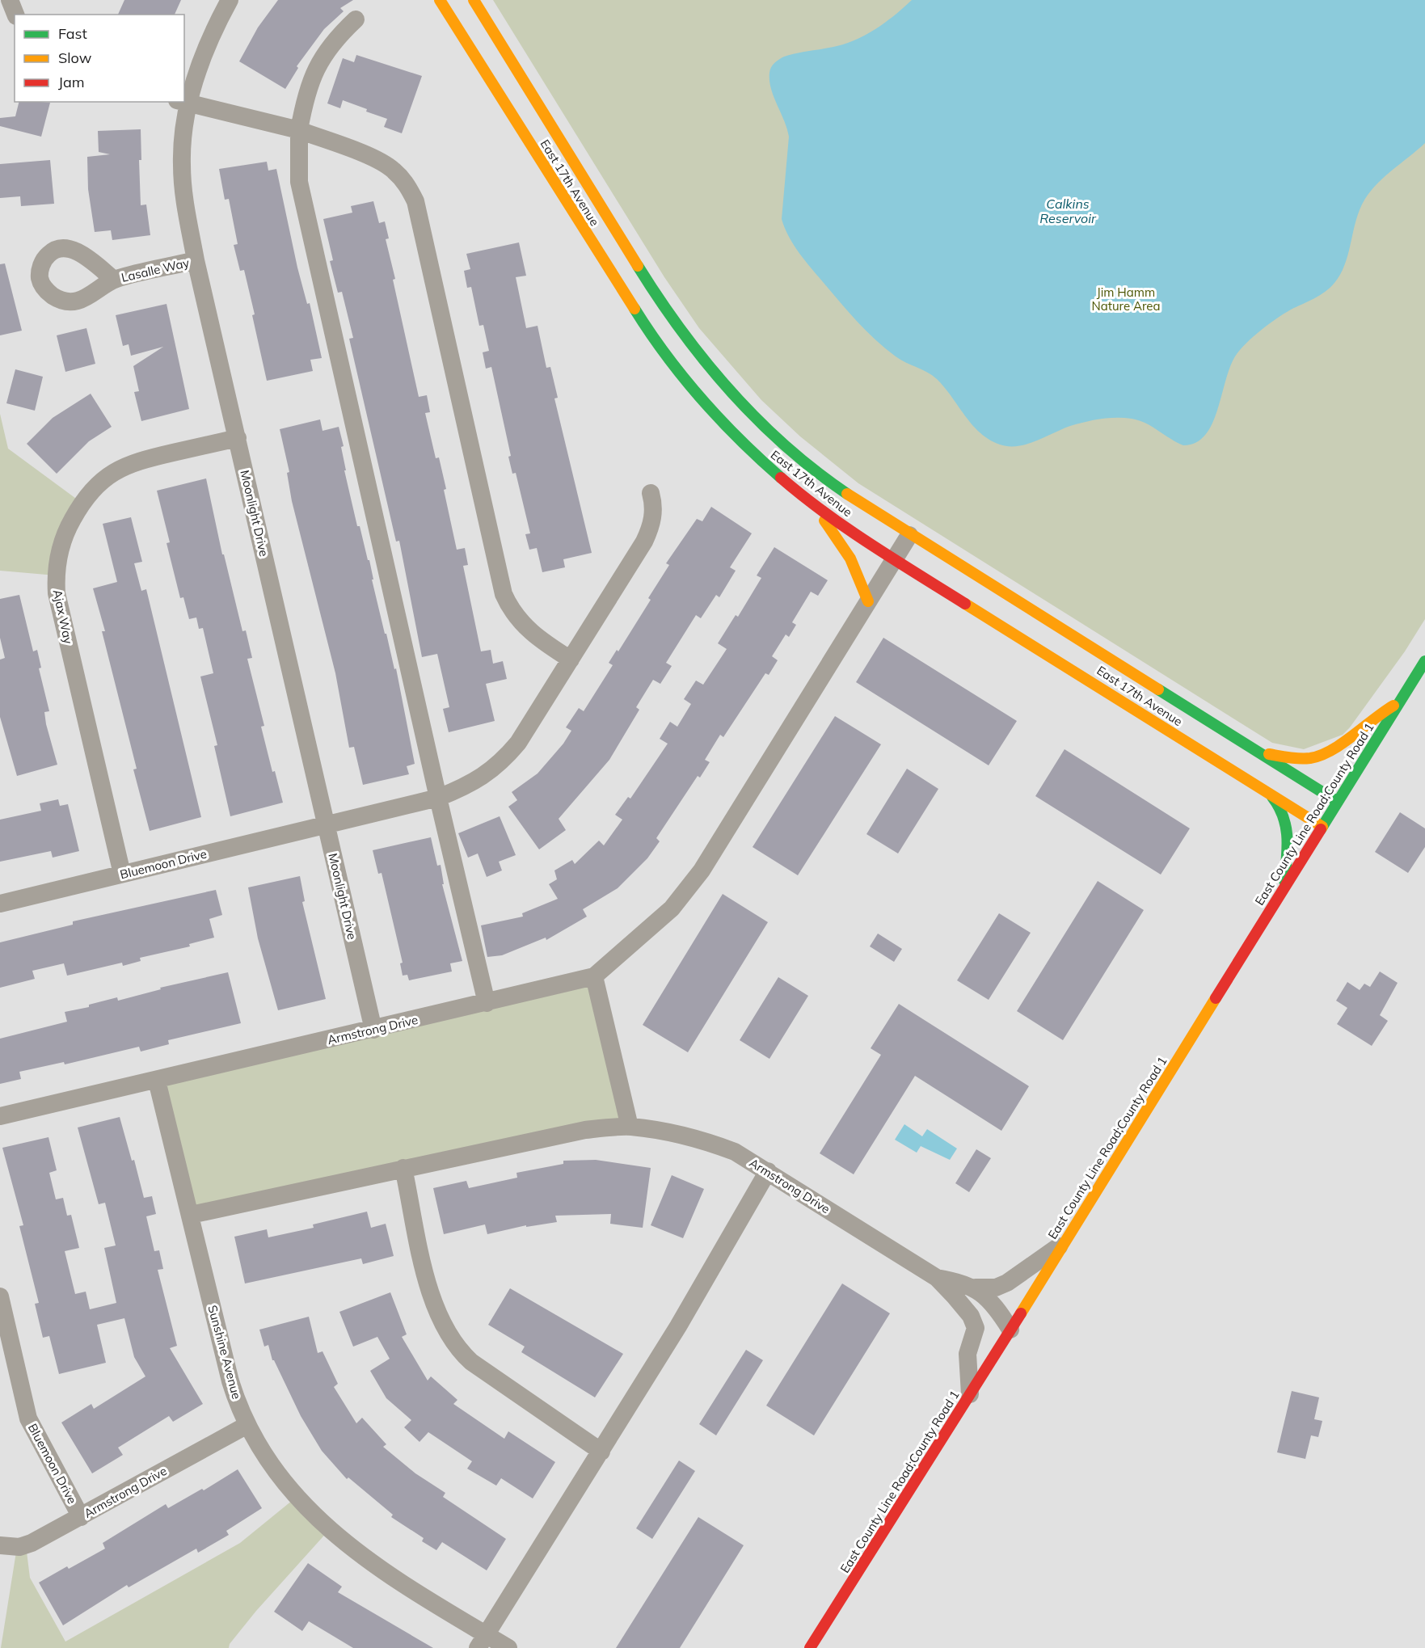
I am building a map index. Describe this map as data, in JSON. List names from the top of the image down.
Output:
{
  "streets": {
    "main road": ["East 17th Avenue", "East County Line Road;County Road 1"],
    "street": [
      "Lasalle Way",
      "Moonlight Drive",
      "Ajax Way",
      "Bluemoon Drive",
      "Armstrong Drive",
      "Sunshine Avenue"
    ]
  },
  "crossings": [
    ["East 17th Avenue", "East County Line Road;County Road 1"],
    ["Lasalle Way", "Moonlight Drive"],
    ["Moonlight Drive", "Ajax Way"],
    ["Moonlight Drive", "Bluemoon Drive"],
    ["Moonlight Drive", "Armstrong Drive"],
    ["Ajax Way", "Bluemoon Drive"],
    ["East County Line Road;County Road 1", "Armstrong Drive"],
    ["Bluemoon Drive", "Armstrong Drive"],
    ["Armstrong Drive", "Sunshine Avenue"]
  ],
  "water": ["Calkins Reservoir"],
  "parks": ["Jim Hamm Nature Area"],
  "legend": ["Fast", "Slow", "Jam"]
}
